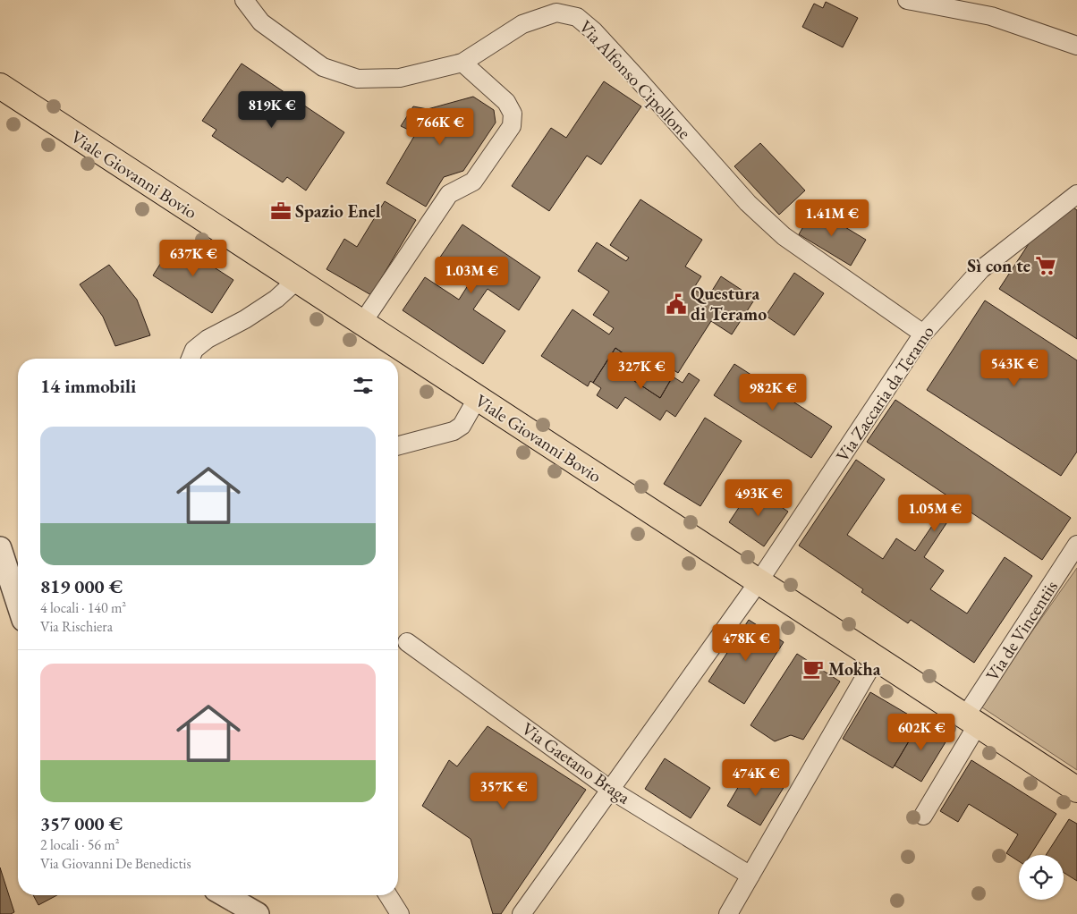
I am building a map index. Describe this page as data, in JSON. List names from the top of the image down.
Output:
{
  "streets": {
    "main road": ["Viale Giovanni Bovio"],
    "street": [
      "Via Alfonso Cipollone",
      "Via Zaccaria da Teramo",
      "Via de Vincentiis",
      "Via Gaetano Braga"
    ]
  },
  "crossings": [
    ["Via Alfonso Cipollone", "Via Zaccaria da Teramo"],
    ["Viale Giovanni Bovio", "Via Zaccaria da Teramo"],
    ["Viale Giovanni Bovio", "Via de Vincentiis"],
    ["Via Zaccaria da Teramo", "Via Gaetano Braga"]
  ],
  "places": {
    "office": ["Spazio Enel"],
    "supermarket": ["Sì con te"],
    "public building": ["Questura di Teramo"],
    "cafe": ["Mokha"]
  },
  "page": {
    "price": [
      "819K €",
      "766K €",
      "1.41M €",
      "637K €",
      "1.03M €",
      "543K €",
      "327K €",
      "982K €",
      "493K €",
      "1.05M €",
      "478K €",
      "602K €",
      "474K €",
      "357K €"
    ],
    "heading": "14 immobili",
    "list": [
      {
        "name": "819 000 €",
        "note": "4 locali · 140 m² · Via Rischiera"
      },
      {
        "name": "357 000 €",
        "note": "2 locali · 56 m² · Via Giovanni De Benedictis"
      }
    ]
  }
}
